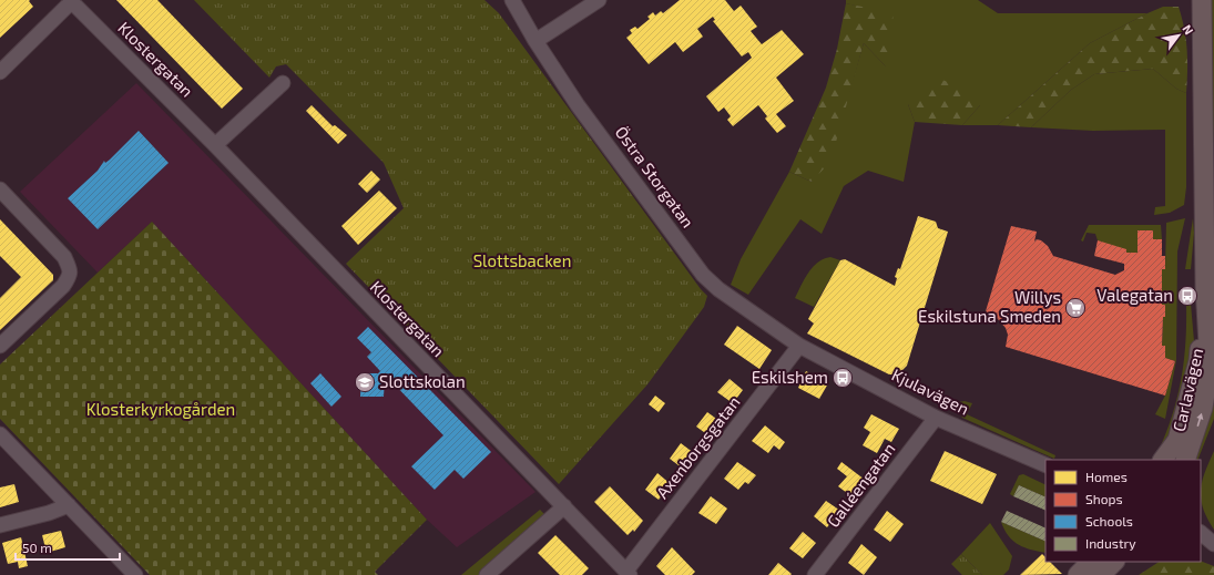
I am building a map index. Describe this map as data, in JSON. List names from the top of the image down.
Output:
{
  "streets": {
    "main road": ["Carlavägen"],
    "street": [
      "Klostergatan",
      "Östra Storgatan",
      "Kjulavägen",
      "Axenborgsgatan",
      "Galléengatan"
    ]
  },
  "crossings": [
    ["Klostergatan", "Axenborgsgatan"],
    ["Östra Storgatan", "Kjulavägen"],
    ["Östra Storgatan", "Axenborgsgatan"],
    ["Kjulavägen", "Axenborgsgatan"],
    ["Kjulavägen", "Galléengatan"]
  ],
  "parks": ["Slottsbacken", "Klosterkyrkogården"],
  "places": {
    "bus stop": ["Valegatan", "Eskilshem"],
    "supermarket": ["Willys Eskilstuna Smeden"],
    "school or university": ["Slottskolan"]
  },
  "legend": [
    "Homes",
    "Shops",
    "Schools",
    "Industry"
  ],
  "scale_bar": "50 m",
  "north": "top right"
}
